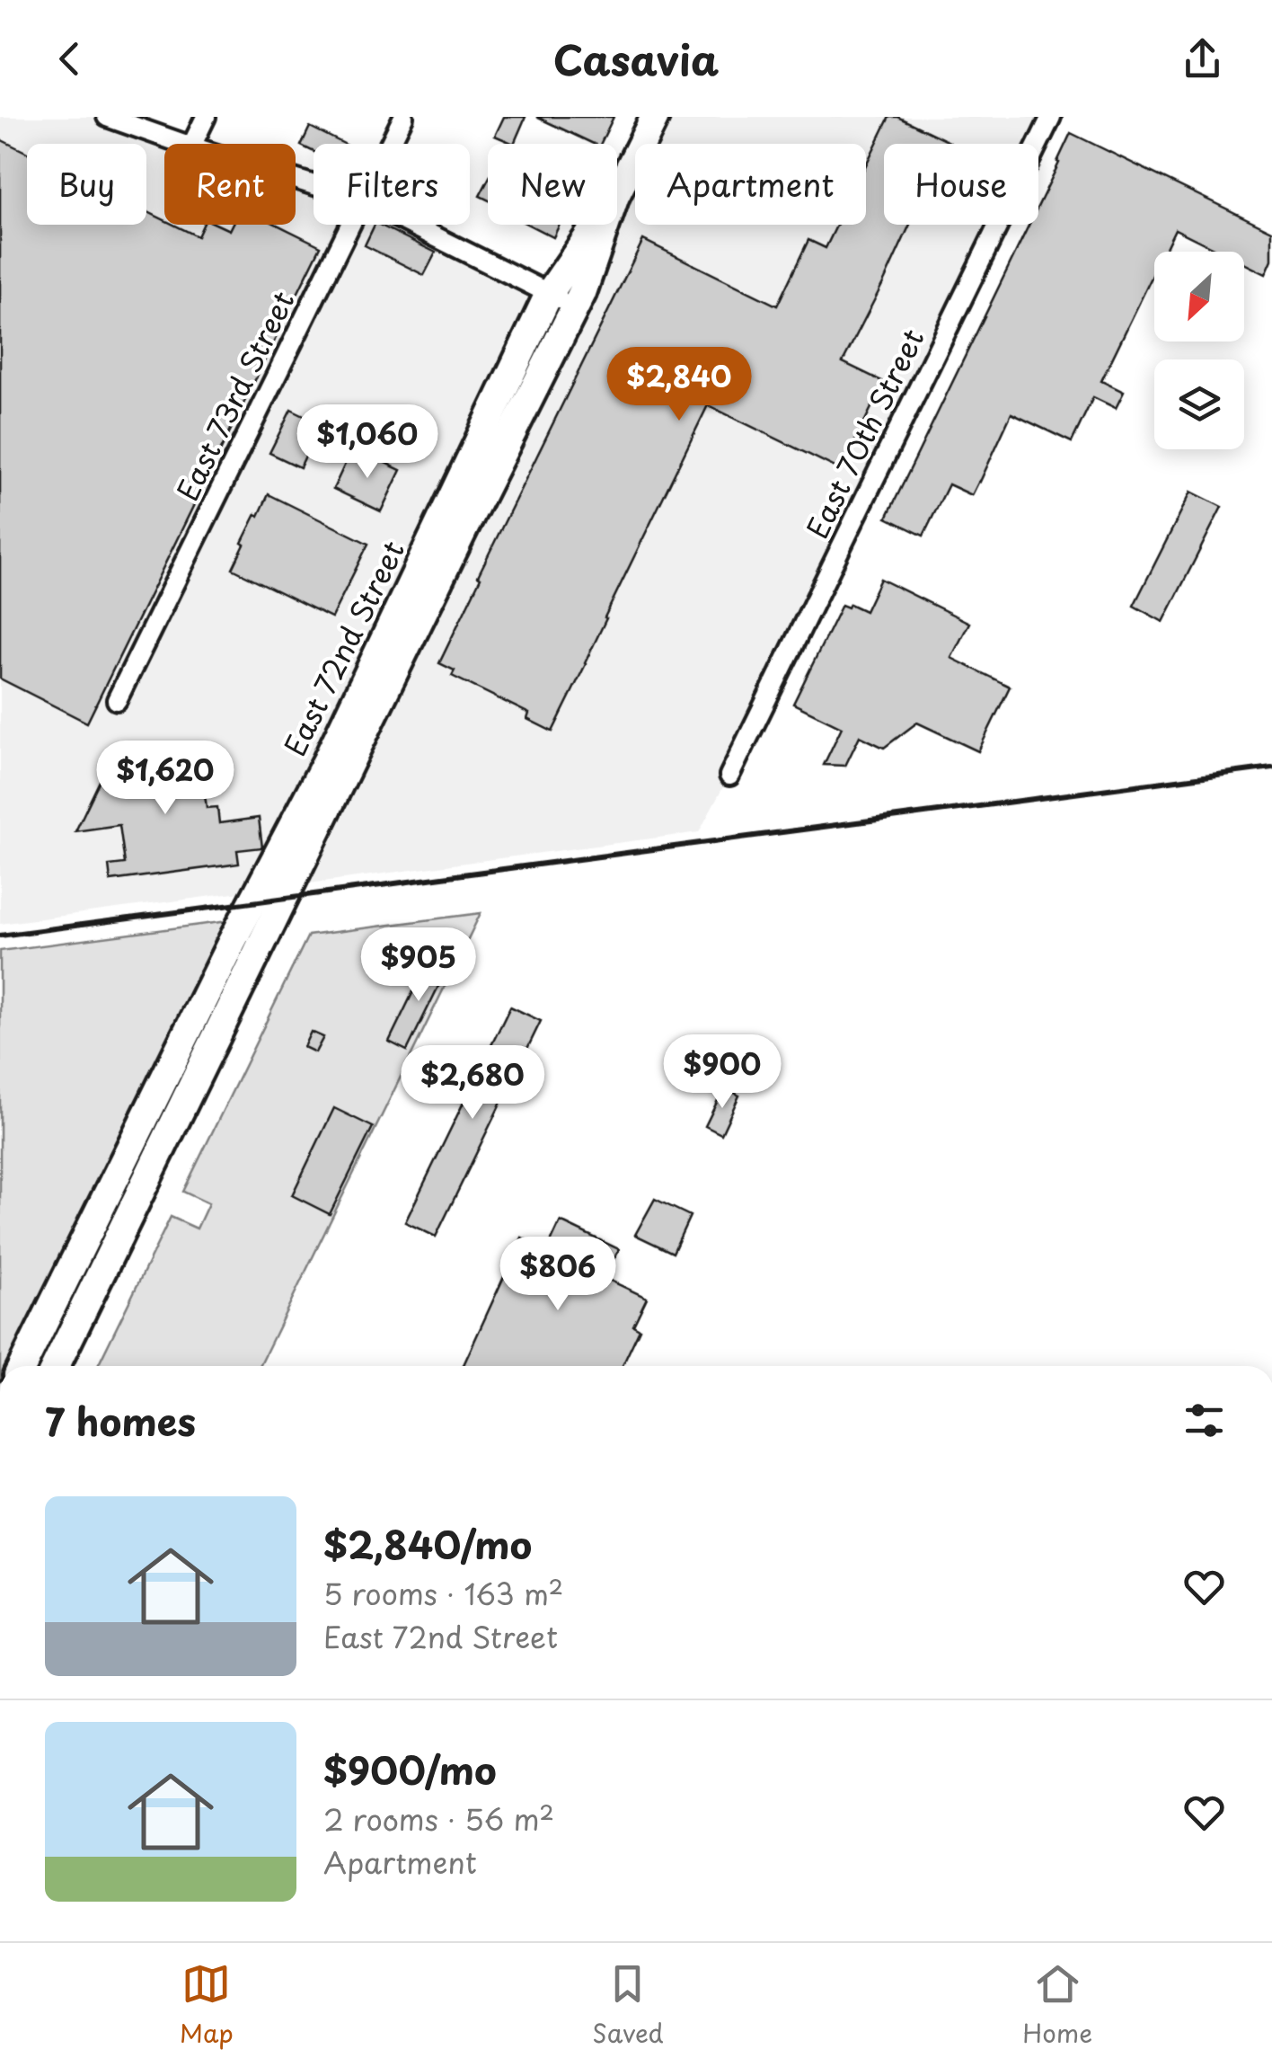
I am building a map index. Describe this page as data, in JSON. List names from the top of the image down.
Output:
{
  "streets": {
    "main road": ["East 72nd Street"],
    "street": ["East 73rd Street", "East 70th Street"]
  },
  "north": "bottom left",
  "page": {
    "header": "Casavia",
    "chip": [
      "Buy",
      "Rent",
      "Filters",
      "New",
      "Apartment",
      "House"
    ],
    "price": [
      "$2,840",
      "$1,060",
      "$1,620",
      "$905",
      "$900",
      "$2,680",
      "$806"
    ],
    "heading": "7 homes",
    "list": [
      {
        "name": "$2,840/mo",
        "note": "5 rooms · 163 m² · East 72nd Street"
      },
      {
        "name": "$900/mo",
        "note": "2 rooms · 56 m² · Apartment"
      }
    ],
    "tabs": ["Map", "Saved", "Home"]
  }
}
